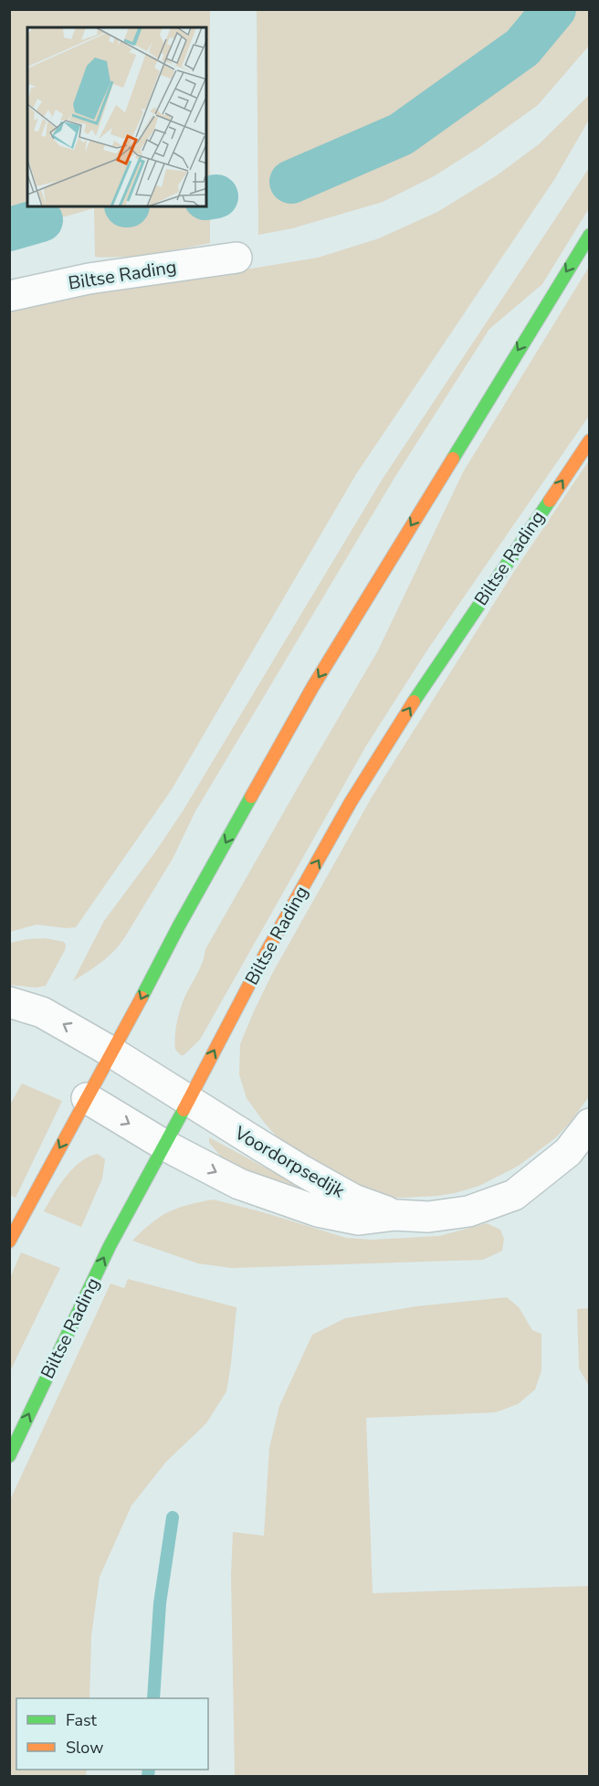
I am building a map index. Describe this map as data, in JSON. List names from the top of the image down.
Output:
{
  "streets": {
    "main road": ["Biltse Rading"],
    "street": ["Voordorpsedijk"]
  },
  "crossings": [
    ["Biltse Rading", "Voordorpsedijk"]
  ],
  "one_way": ["Biltse Rading"],
  "legend": ["Fast", "Slow"]
}
